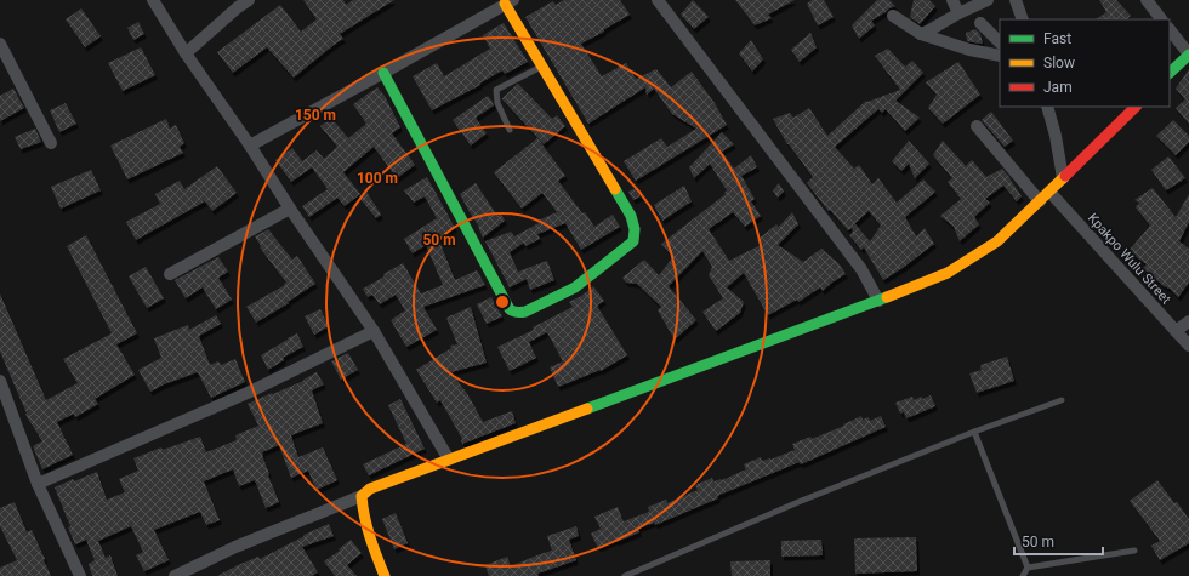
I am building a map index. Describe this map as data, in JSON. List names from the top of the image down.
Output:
{
  "streets": {
    "street": ["Kpakpo Wulu Street"]
  },
  "legend": ["Fast", "Slow", "Jam"],
  "scale_bar": "50 m",
  "rings": ["150 m", "100 m", "50 m"]
}
